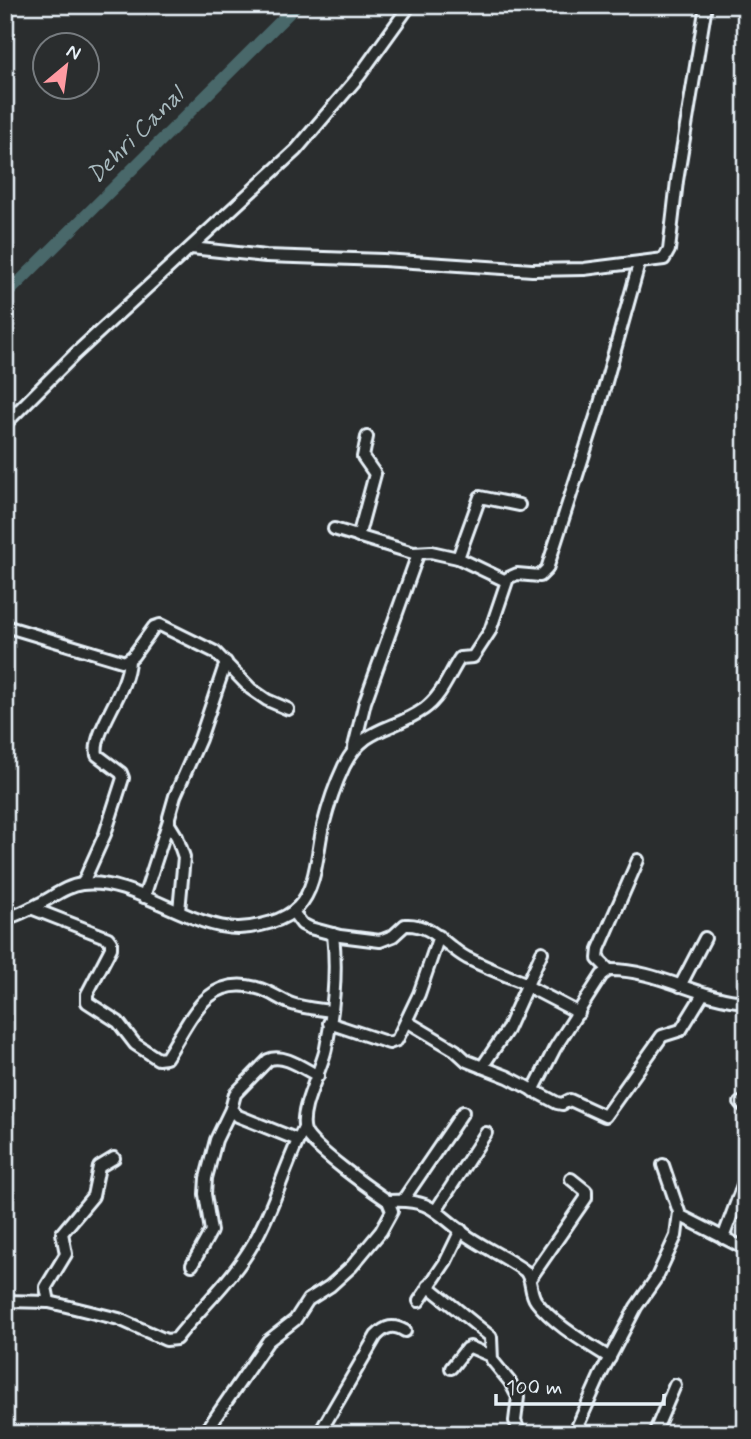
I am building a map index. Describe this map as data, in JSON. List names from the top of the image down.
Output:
{
  "water": ["Dehri Canal"],
  "scale_bar": "100 m",
  "north": "top right"
}
